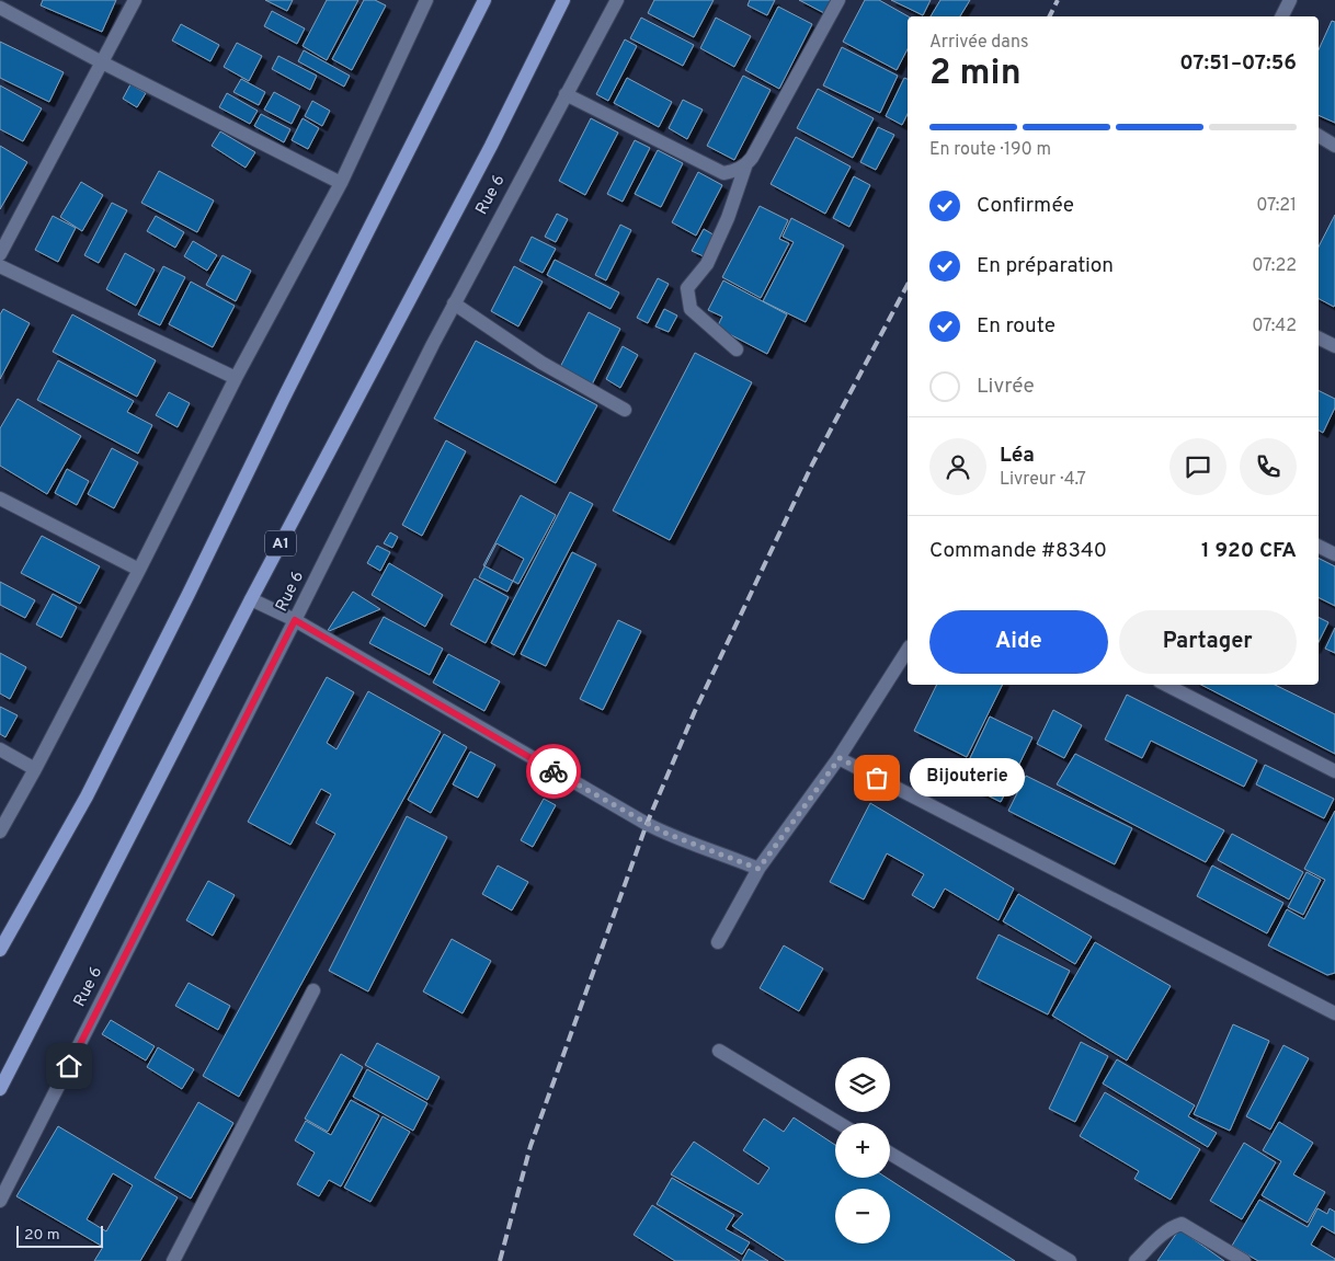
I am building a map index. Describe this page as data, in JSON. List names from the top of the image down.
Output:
{
  "streets": {
    "main road": ["A1"],
    "street": ["Rue 6"]
  },
  "places": ["Bijouterie"],
  "scale_bar": "20 m",
  "page": {
    "heading": ["2 min", "Arrivée dans", "07:51–07:56"],
    "panel": [
      "Léa",
      "Livreur · 4.7",
      "Commande #8340",
      "1 920 CFA"
    ],
    "bar": "En route · 190 m",
    "list": [
      ["Confirmée", "07:21"],
      ["En préparation", "07:22"],
      ["En route", "07:42"],
      "Livrée"
    ],
    "buttons": ["Aide", "Partager"],
    "bubble": "Bijouterie",
    "map_buttons": ["+", "−"],
    "scale": "20 m"
  }
}
